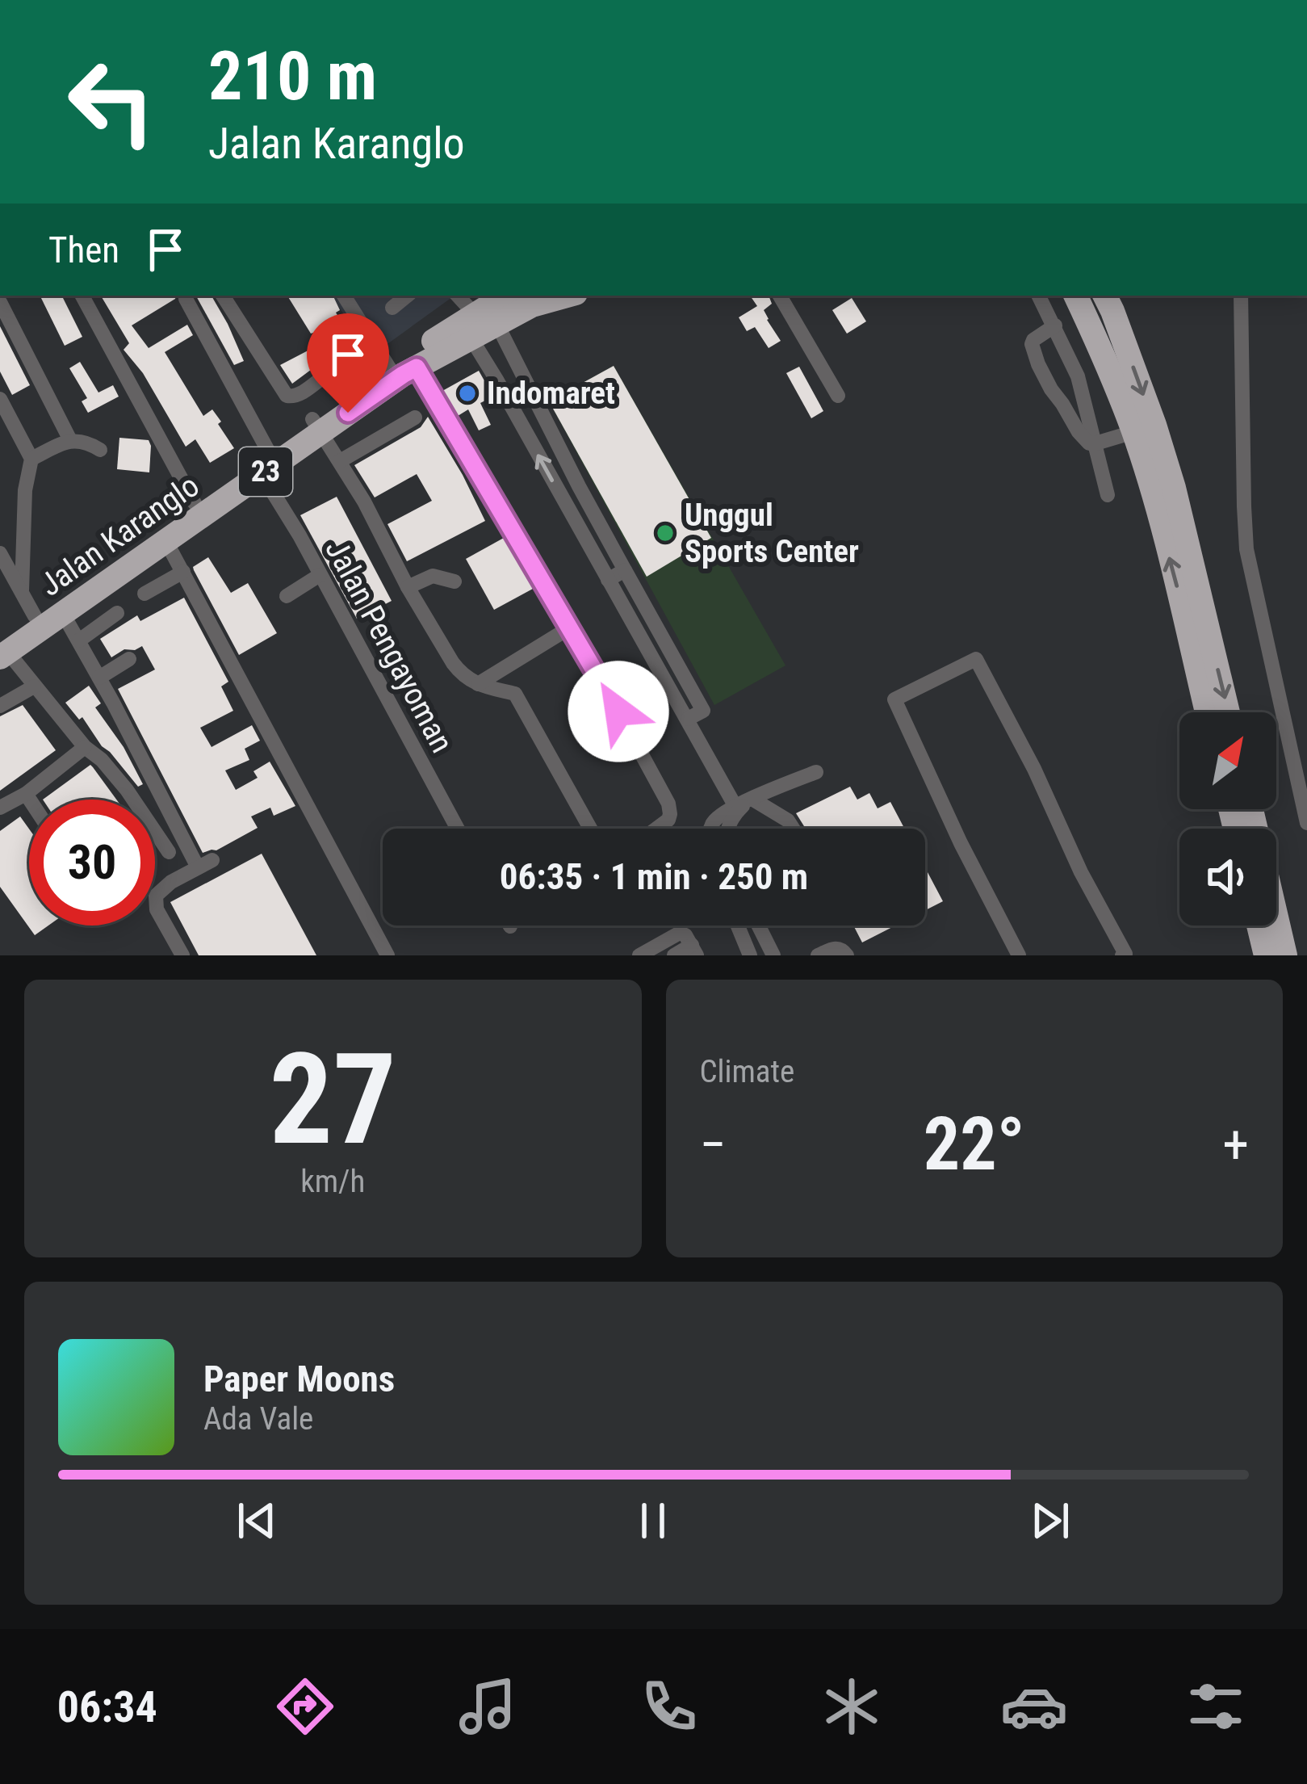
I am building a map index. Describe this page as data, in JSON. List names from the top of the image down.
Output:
{
  "streets": {
    "highway": ["23", "Jalan Karanglo"],
    "street": ["Jalan Pengayoman"]
  },
  "crossings": [
    ["Jalan Karanglo", "Jalan Pengayoman"]
  ],
  "places": ["Indomaret", "Unggul Sports Center"],
  "north": "top right",
  "page": {
    "turn": ["210 m", "Jalan Karanglo"],
    "then": "Then",
    "limit": "30",
    "trip": "06:35 · 1 min · 250 m",
    "tile": [
      ["27", "km/h"],
      "Climate"
    ],
    "heat": ["−", "22°", "+"],
    "song": ["Paper Moons", "Ada Vale"],
    "tabs": "06:34"
  }
}
